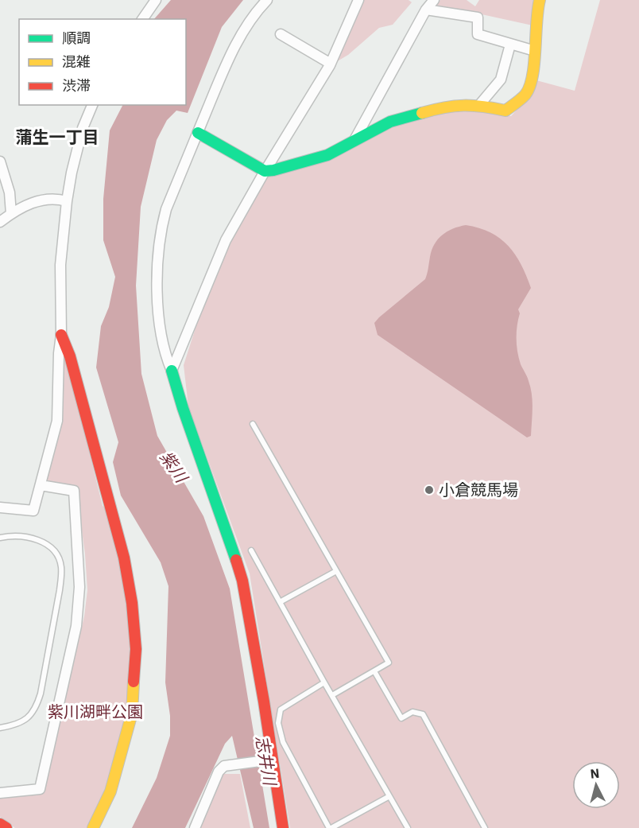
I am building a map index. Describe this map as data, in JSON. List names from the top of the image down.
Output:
{
  "districts": ["蒲生一丁目"],
  "water": ["紫川", "志井川"],
  "parks": ["紫川湖畔公園"],
  "places": ["小倉競馬場"],
  "legend": ["順調", "混雑", "渋滞"],
  "north": "top"
}
